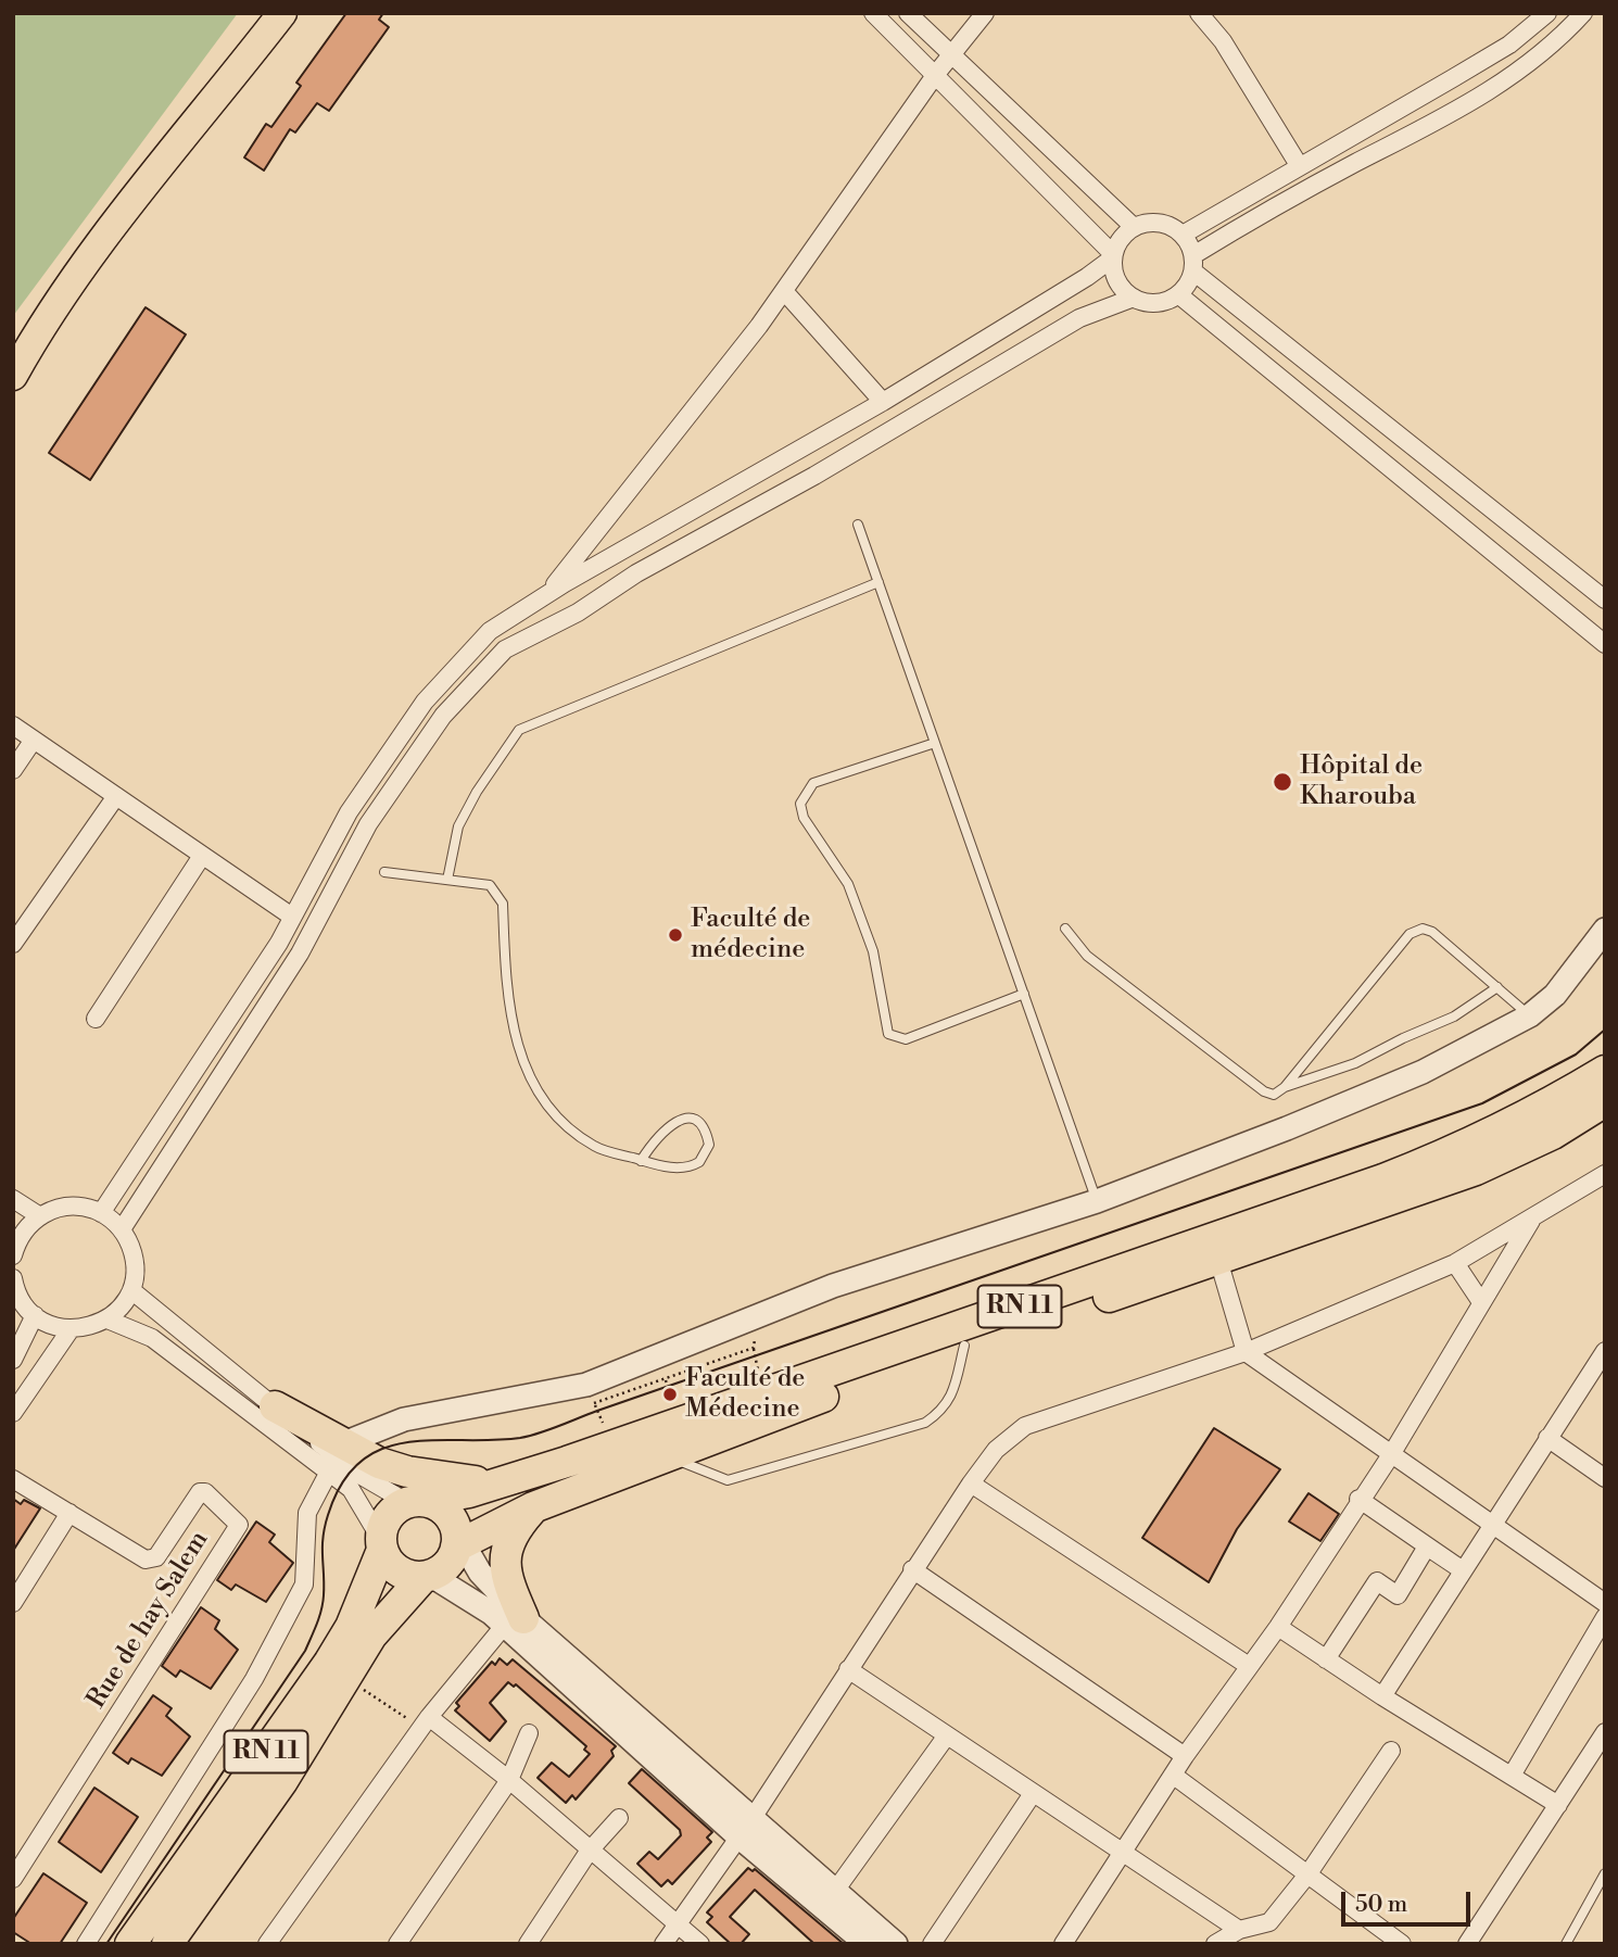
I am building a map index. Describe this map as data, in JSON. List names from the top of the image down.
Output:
{
  "streets": {
    "highway": ["RN 11"],
    "street": ["Rue de hay Salem"]
  },
  "places": ["Hôpital de Kharouba", "Faculté de médecine", "Faculté de Médecine"],
  "scale_bar": "50 m"
}
